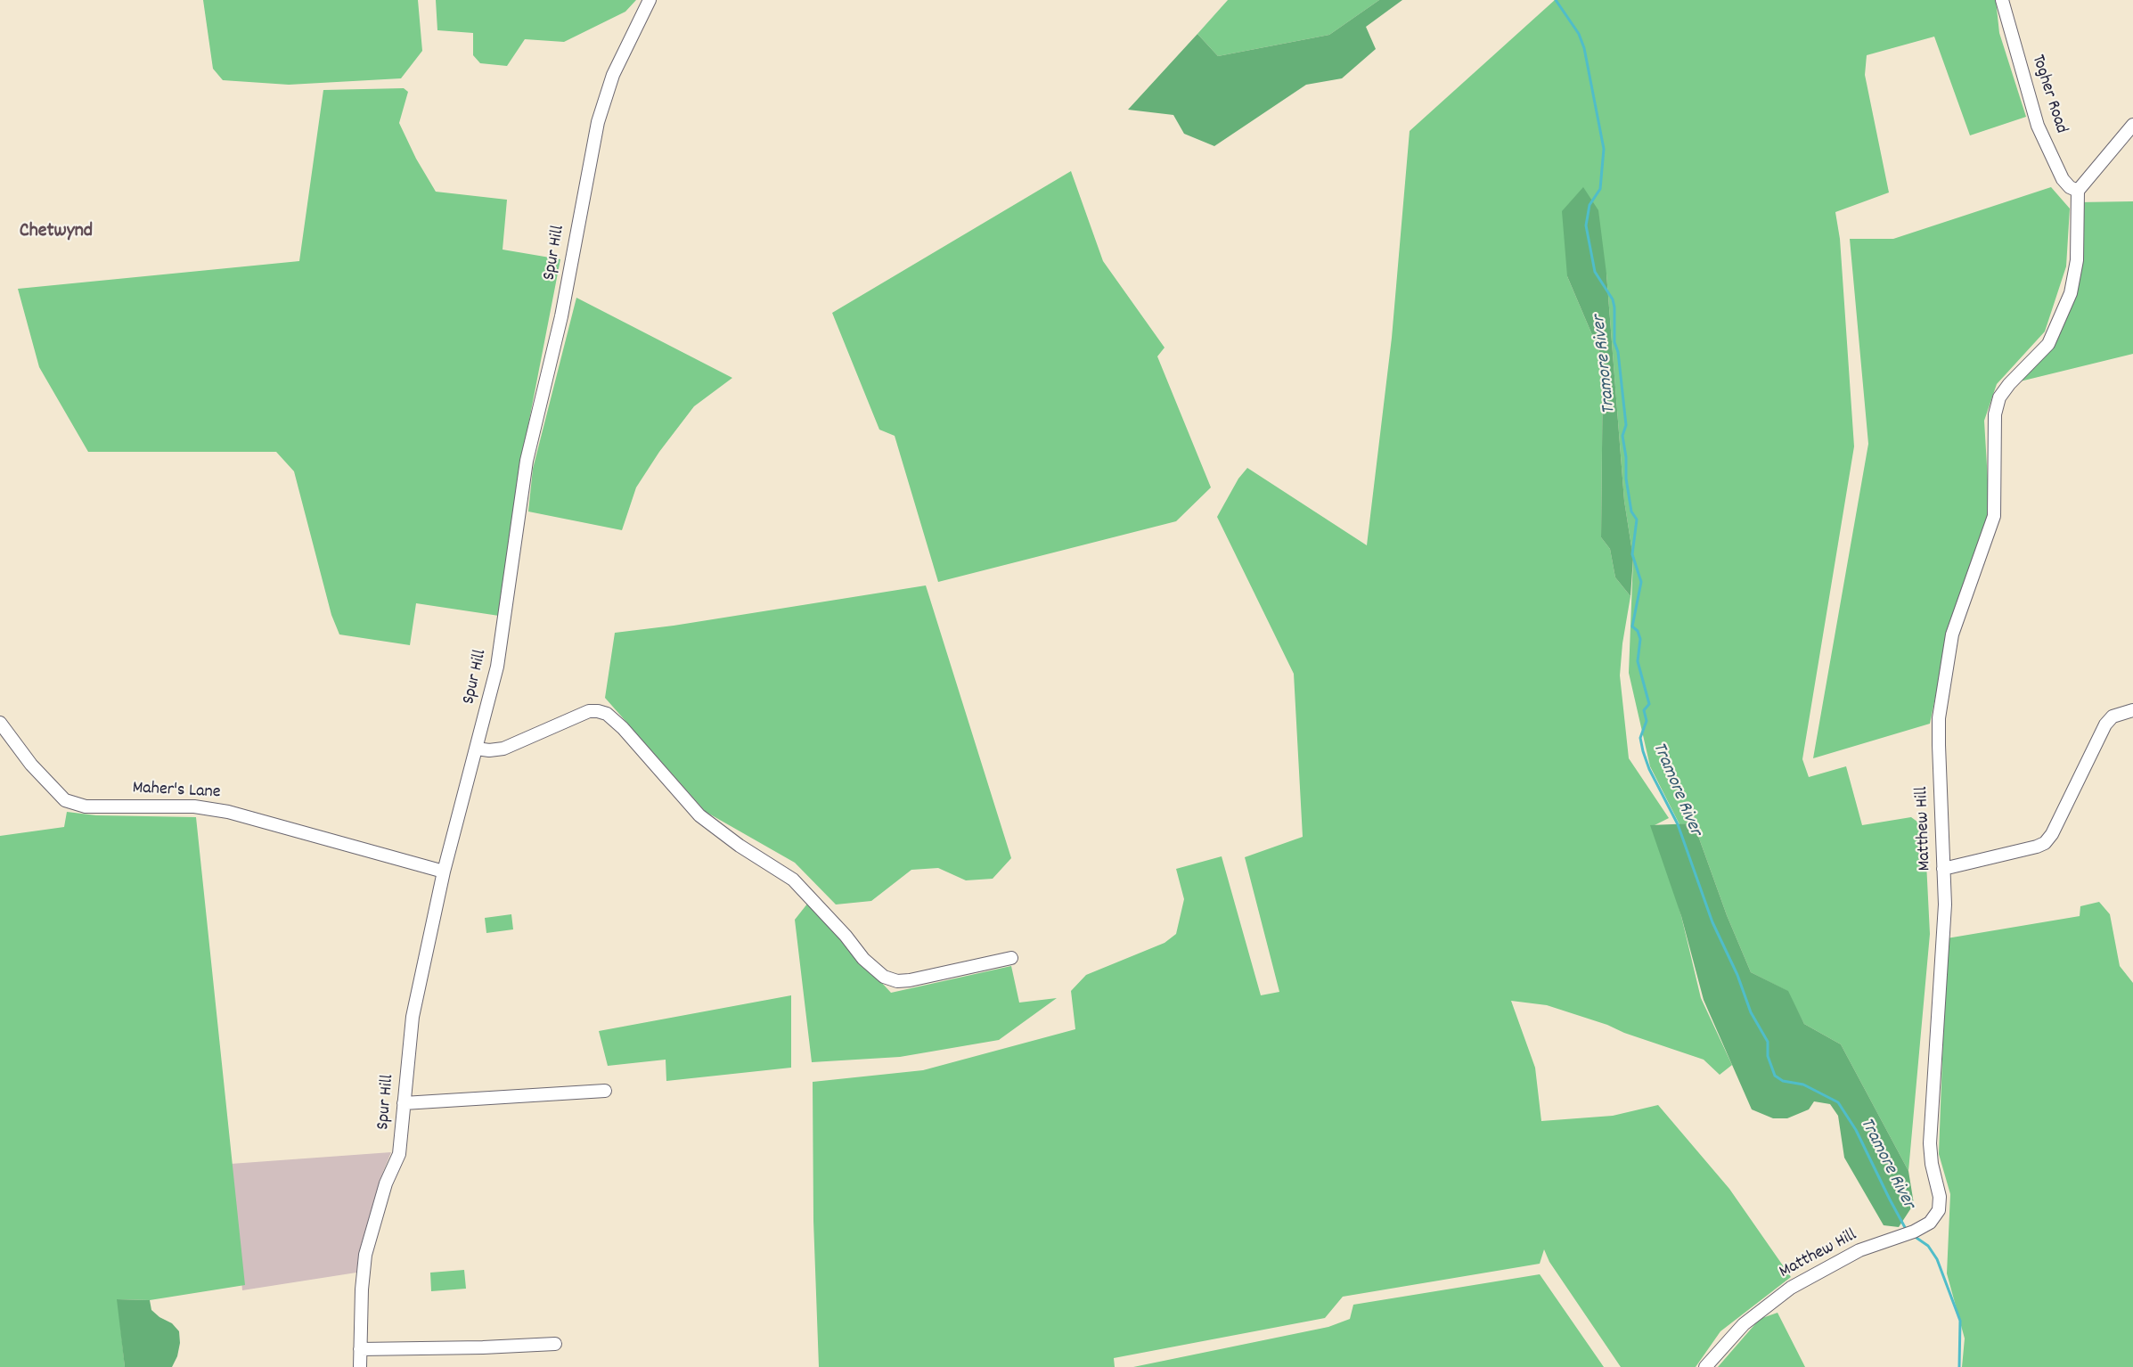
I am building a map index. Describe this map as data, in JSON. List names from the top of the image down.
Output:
{
  "streets": {
    "street": [
      "Togher Road",
      "Spur Hill",
      "Maher's Lane",
      "Matthew Hill"
    ]
  },
  "crossings": [
    ["Togher Road", "Matthew Hill"],
    ["Spur Hill", "Maher's Lane"]
  ],
  "districts": ["Chetwynd"],
  "water": ["Tramore River"]
}
